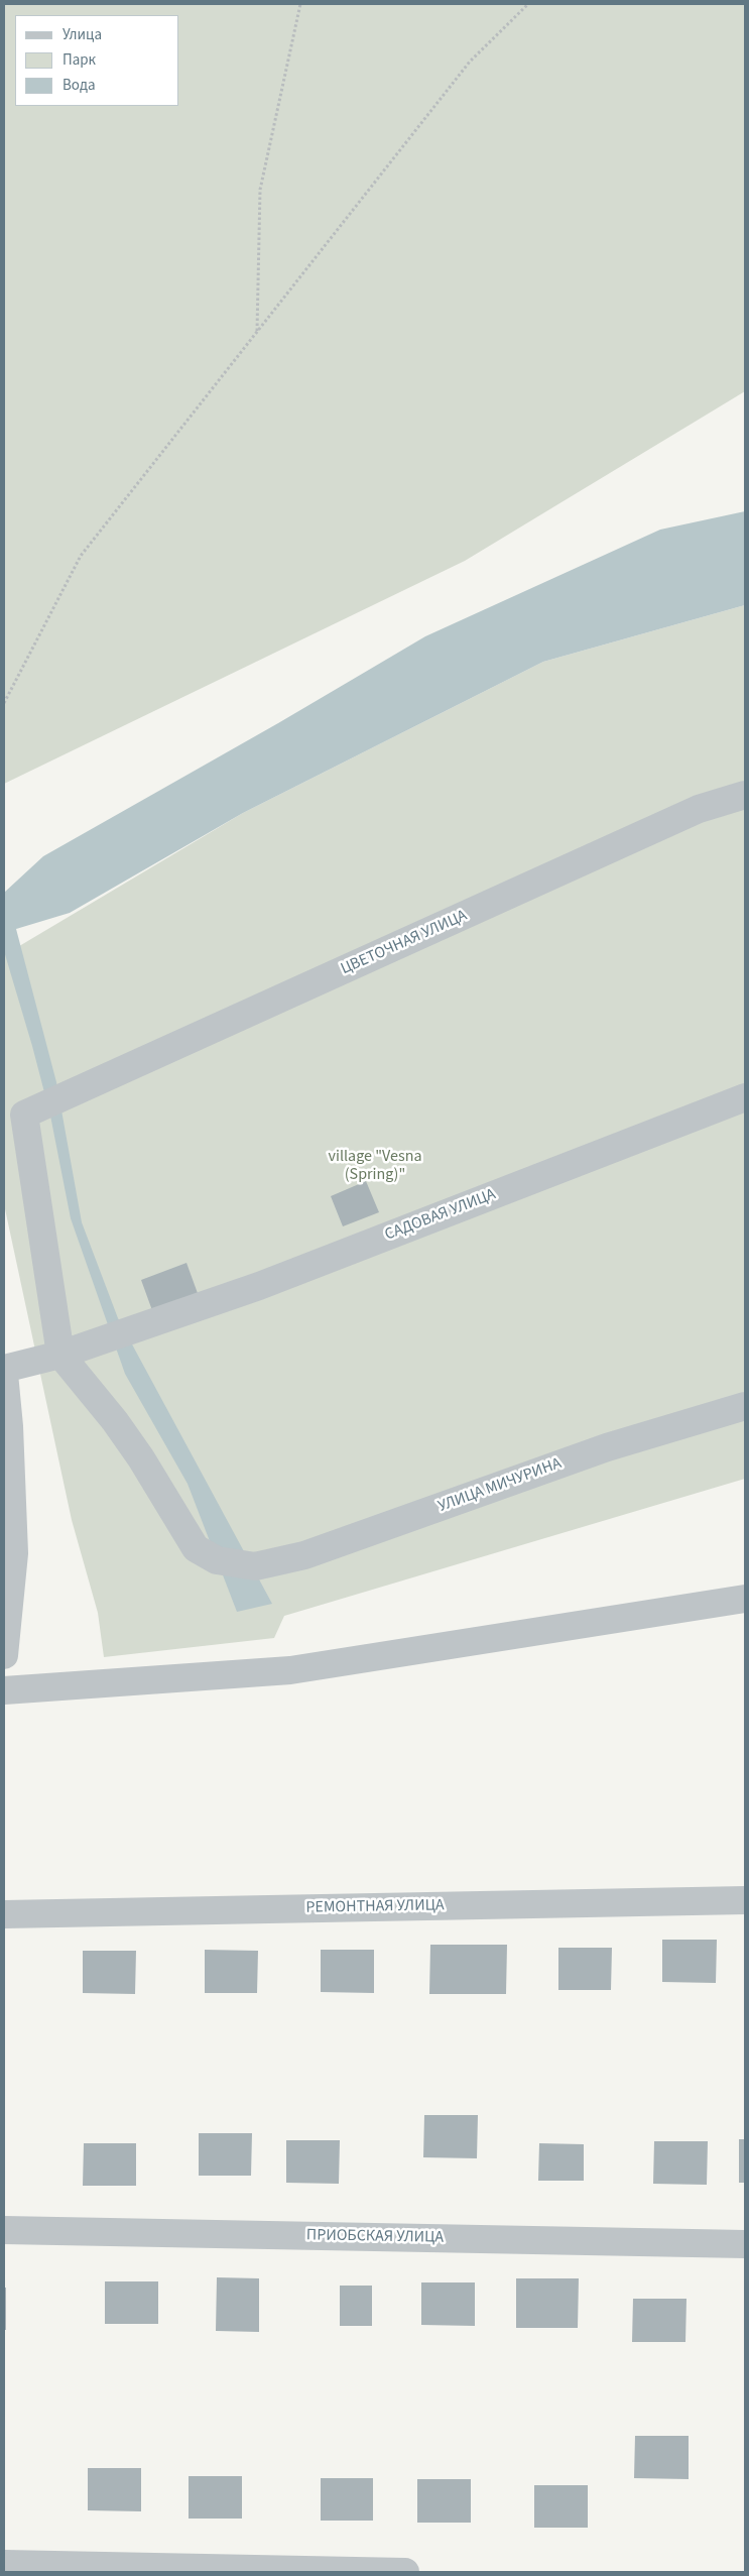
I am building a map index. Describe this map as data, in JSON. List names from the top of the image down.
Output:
{
  "streets": {
    "street": [
      "ЦВЕТОЧНАЯ УЛИЦА",
      "САДОВАЯ УЛИЦА",
      "УЛИЦА МИЧУРИНА",
      "РЕМОНТНАЯ УЛИЦА",
      "ПРИОБСКАЯ УЛИЦА"
    ]
  },
  "crossings": [
    ["ЦВЕТОЧНАЯ УЛИЦА", "САДОВАЯ УЛИЦА"],
    ["ЦВЕТОЧНАЯ УЛИЦА", "УЛИЦА МИЧУРИНА"],
    ["САДОВАЯ УЛИЦА", "УЛИЦА МИЧУРИНА"]
  ],
  "parks": ["village \"Vesna (Spring)\""],
  "legend": ["Улица", "Парк", "Вода"]
}
